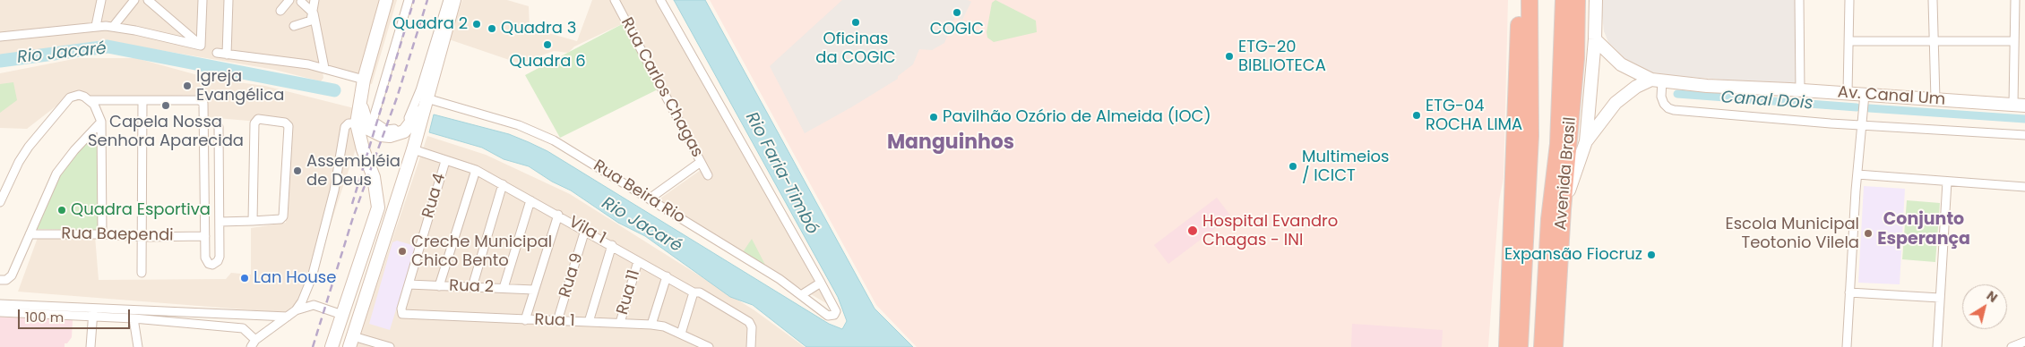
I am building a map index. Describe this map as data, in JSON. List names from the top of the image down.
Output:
{
  "streets": {
    "highway": ["Avenida Brasil"],
    "main road": ["Av. Canal Um"],
    "street": [
      "Rua Carlos Chagas",
      "Rua Beira Rio",
      "Rua 4",
      "Vila 1",
      "Rua Baependi",
      "Rua 9",
      "Rua 2",
      "Rua 11",
      "Rua 1"
    ]
  },
  "crossings": [
    ["Rua 4", "Vila 1"],
    ["Rua 4", "Rua 2"],
    ["Rua 4", "Rua 1"],
    ["Vila 1", "Rua 9"],
    ["Vila 1", "Rua 11"],
    ["Rua 9", "Rua 1"],
    ["Rua 11", "Rua 1"]
  ],
  "districts": ["Manguinhos", "Conjunto Esperança"],
  "water": ["Rio Jacaré", "Canal Dois", "Rio Faria-Timbó"],
  "places": [
    "COGIC",
    "Oficinas da COGIC",
    "Quadra 2",
    "Quadra 3",
    "Quadra 6",
    "ETG-20 BIBLIOTECA",
    "Igreja Evangélica",
    "Capela Nossa Senhora Aparecida",
    "ETG-04 ROCHA LIMA",
    "Pavilhão Ozório de Almeida (IOC)",
    "Multimeios / ICICT",
    "Assembléia de Deus",
    "Quadra Esportiva",
    "Hospital Evandro Chagas - INI",
    "Escola Municipal Teotonio Vilela",
    "Creche Municipal Chico Bento",
    "Expansão Fiocruz",
    "Lan House"
  ],
  "scale_bar": "100 m",
  "north": "top right"
}
